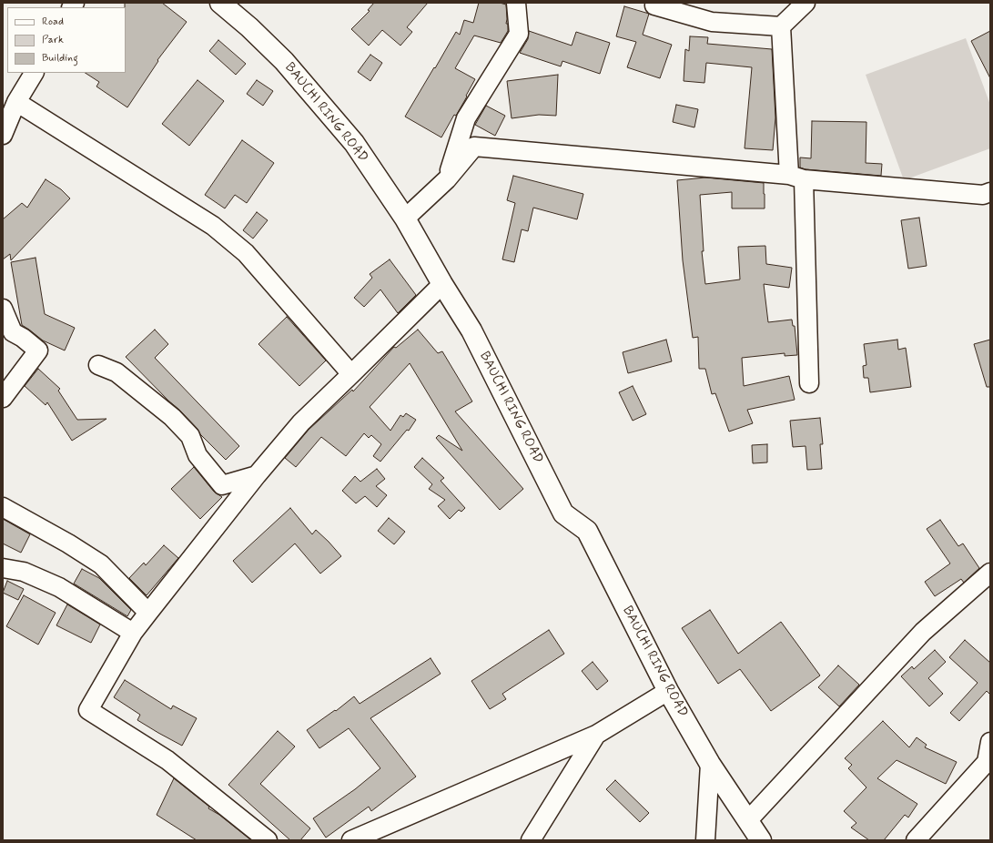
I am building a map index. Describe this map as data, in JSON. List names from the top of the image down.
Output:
{
  "streets": {
    "main road": ["BAUCHI RING ROAD"]
  },
  "legend": ["Road", "Park", "Building"]
}
